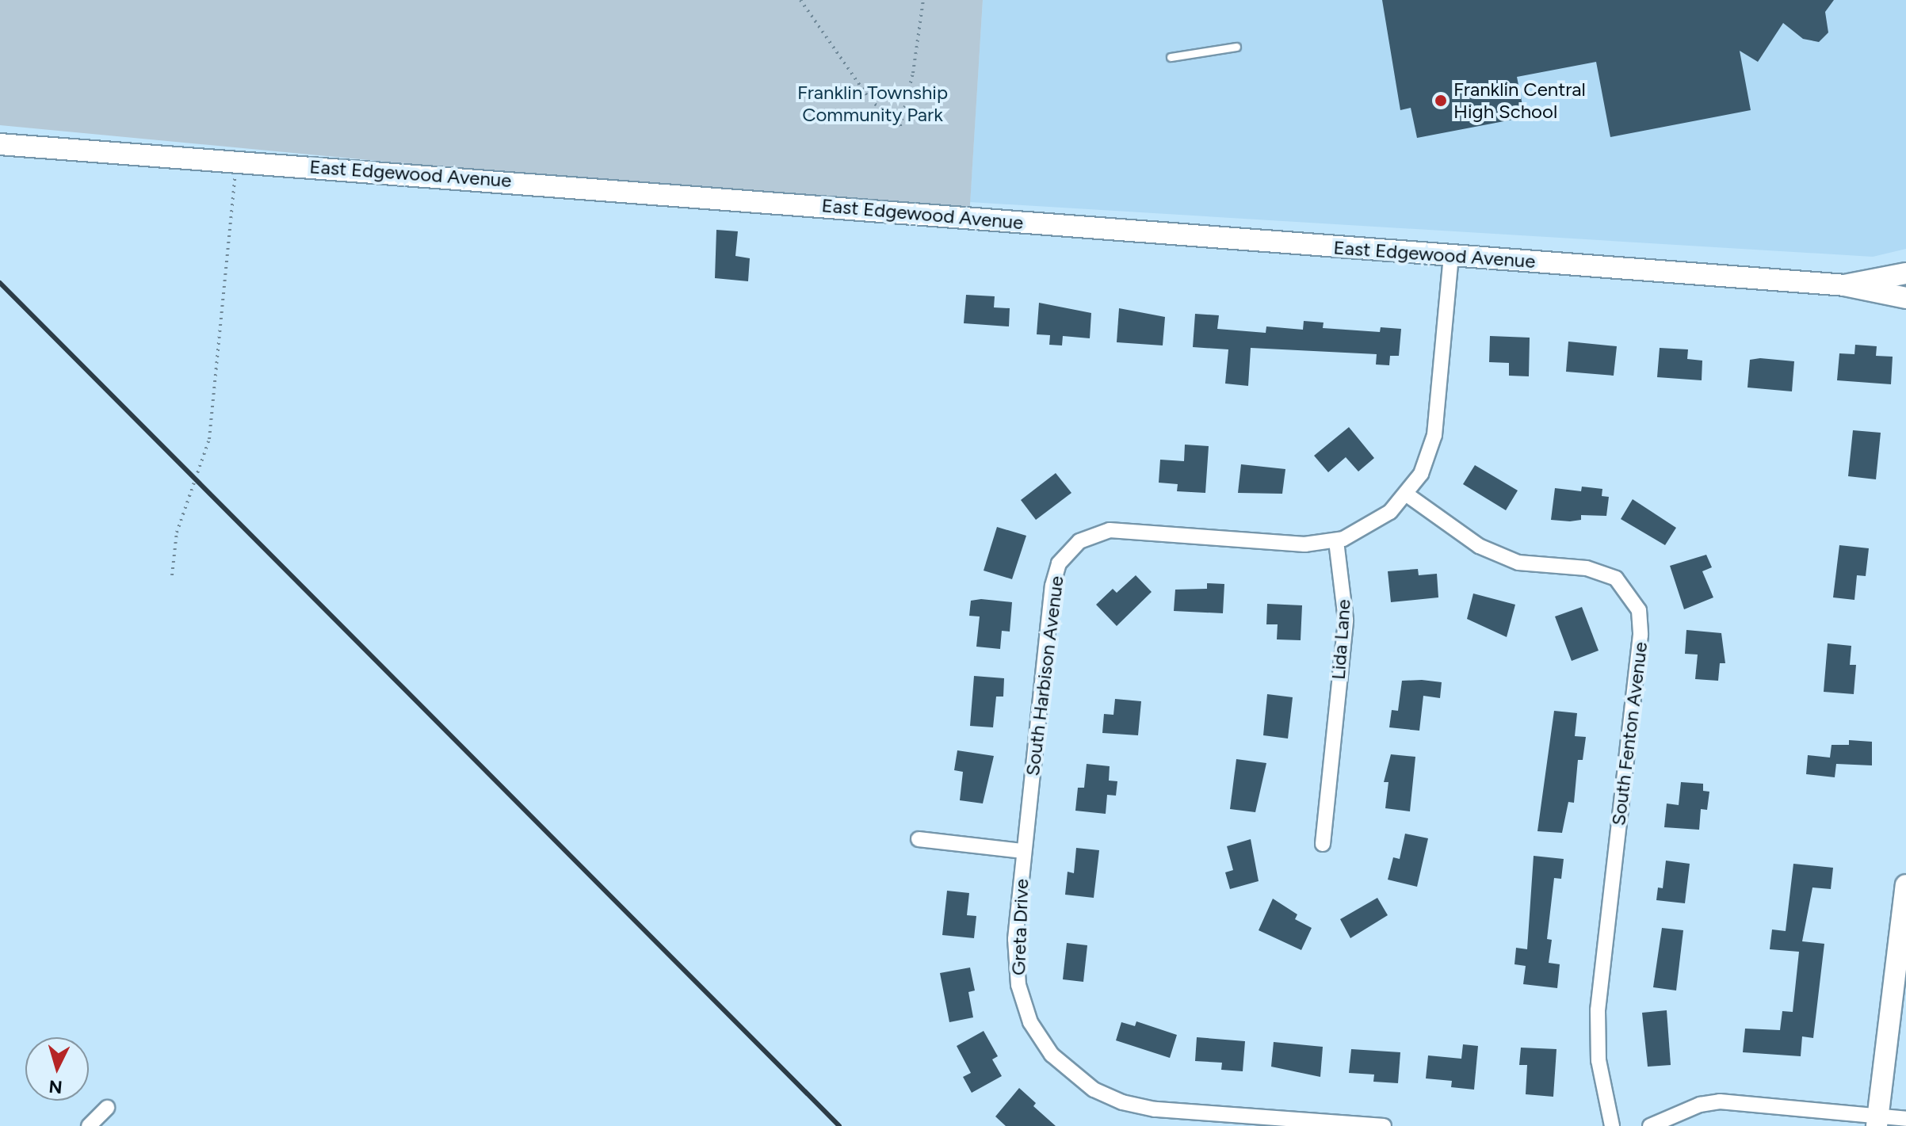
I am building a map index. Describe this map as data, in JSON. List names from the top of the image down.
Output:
{
  "streets": {
    "main road": ["East Edgewood Avenue"],
    "street": [
      "Lida Lane",
      "South Harbison Avenue",
      "South Fenton Avenue",
      "Greta Drive"
    ]
  },
  "crossings": [
    ["Lida Lane", "South Harbison Avenue"],
    ["South Harbison Avenue", "Greta Drive"]
  ],
  "parks": ["Franklin Township Community Park"],
  "places": ["Franklin Central High School"],
  "north": "bottom"
}
